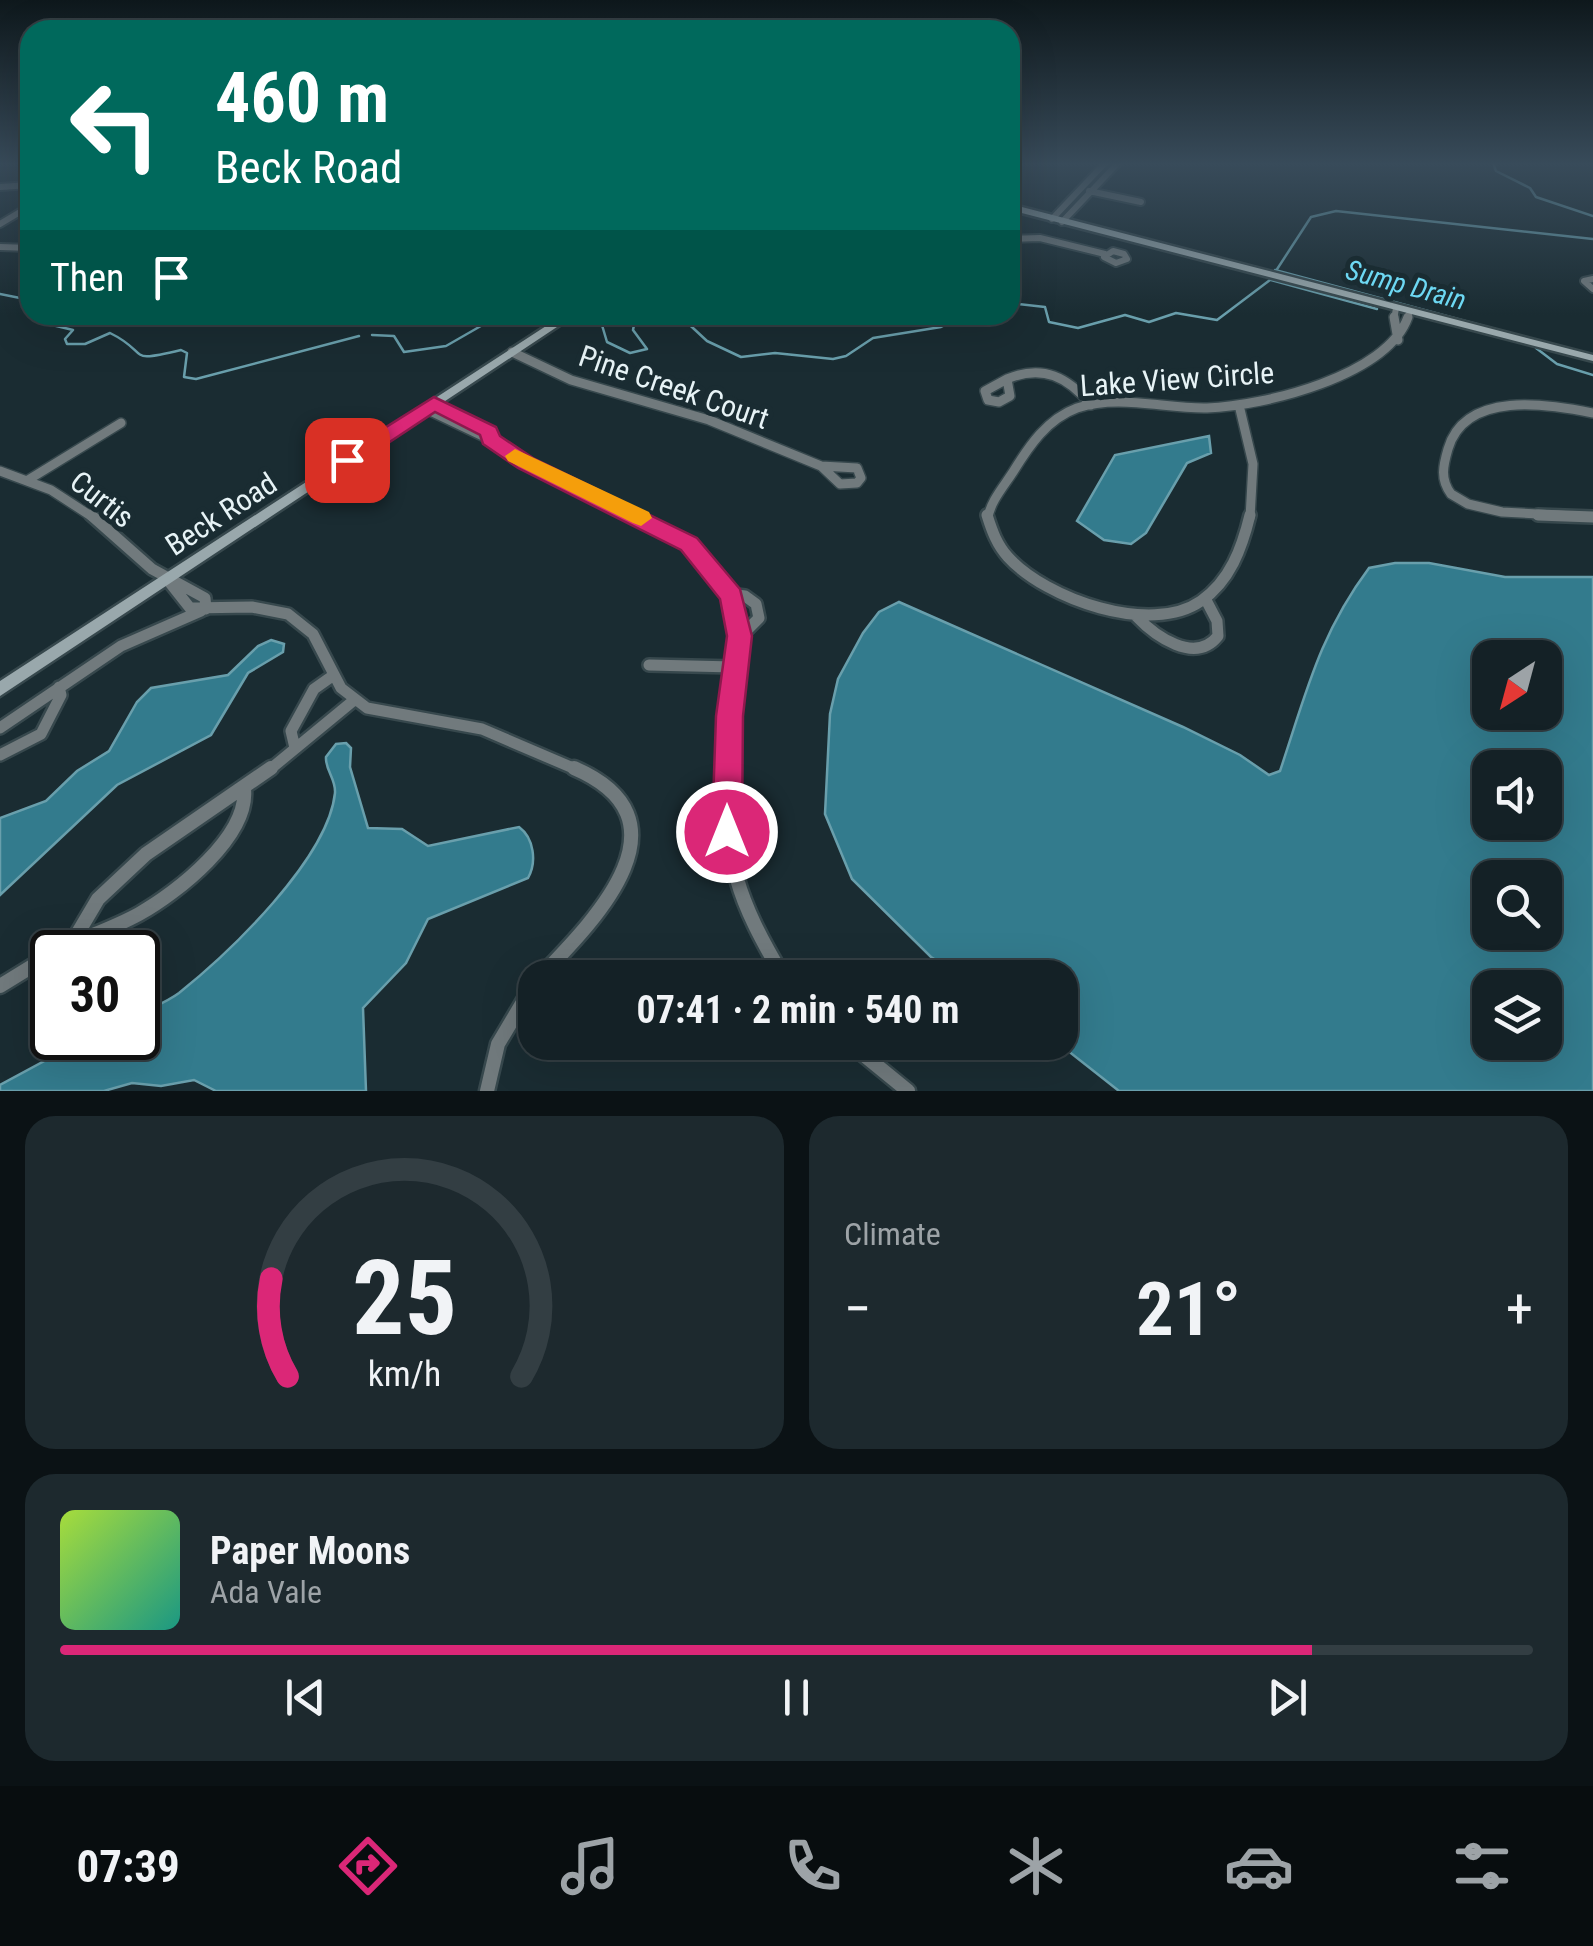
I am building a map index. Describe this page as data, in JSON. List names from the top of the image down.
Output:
{
  "streets": {
    "street": [
      "Lake View Circle",
      "Pine Creek Court",
      "Curtis",
      "Beck Road"
    ]
  },
  "crossings": [
    ["Pine Creek Court", "Beck Road"],
    ["Curtis", "Beck Road"]
  ],
  "water": ["Sump Drain"],
  "north": "bottom left",
  "page": {
    "turn": ["460 m", "Beck Road"],
    "then": "Then",
    "limit": "30",
    "trip": "07:41 · 2 min · 540 m",
    "tile": "Climate",
    "heat": ["−", "21°", "+"],
    "song": ["Paper Moons", "Ada Vale"],
    "tabs": "07:39",
    "gauge": ["25", "km/h"]
  }
}
